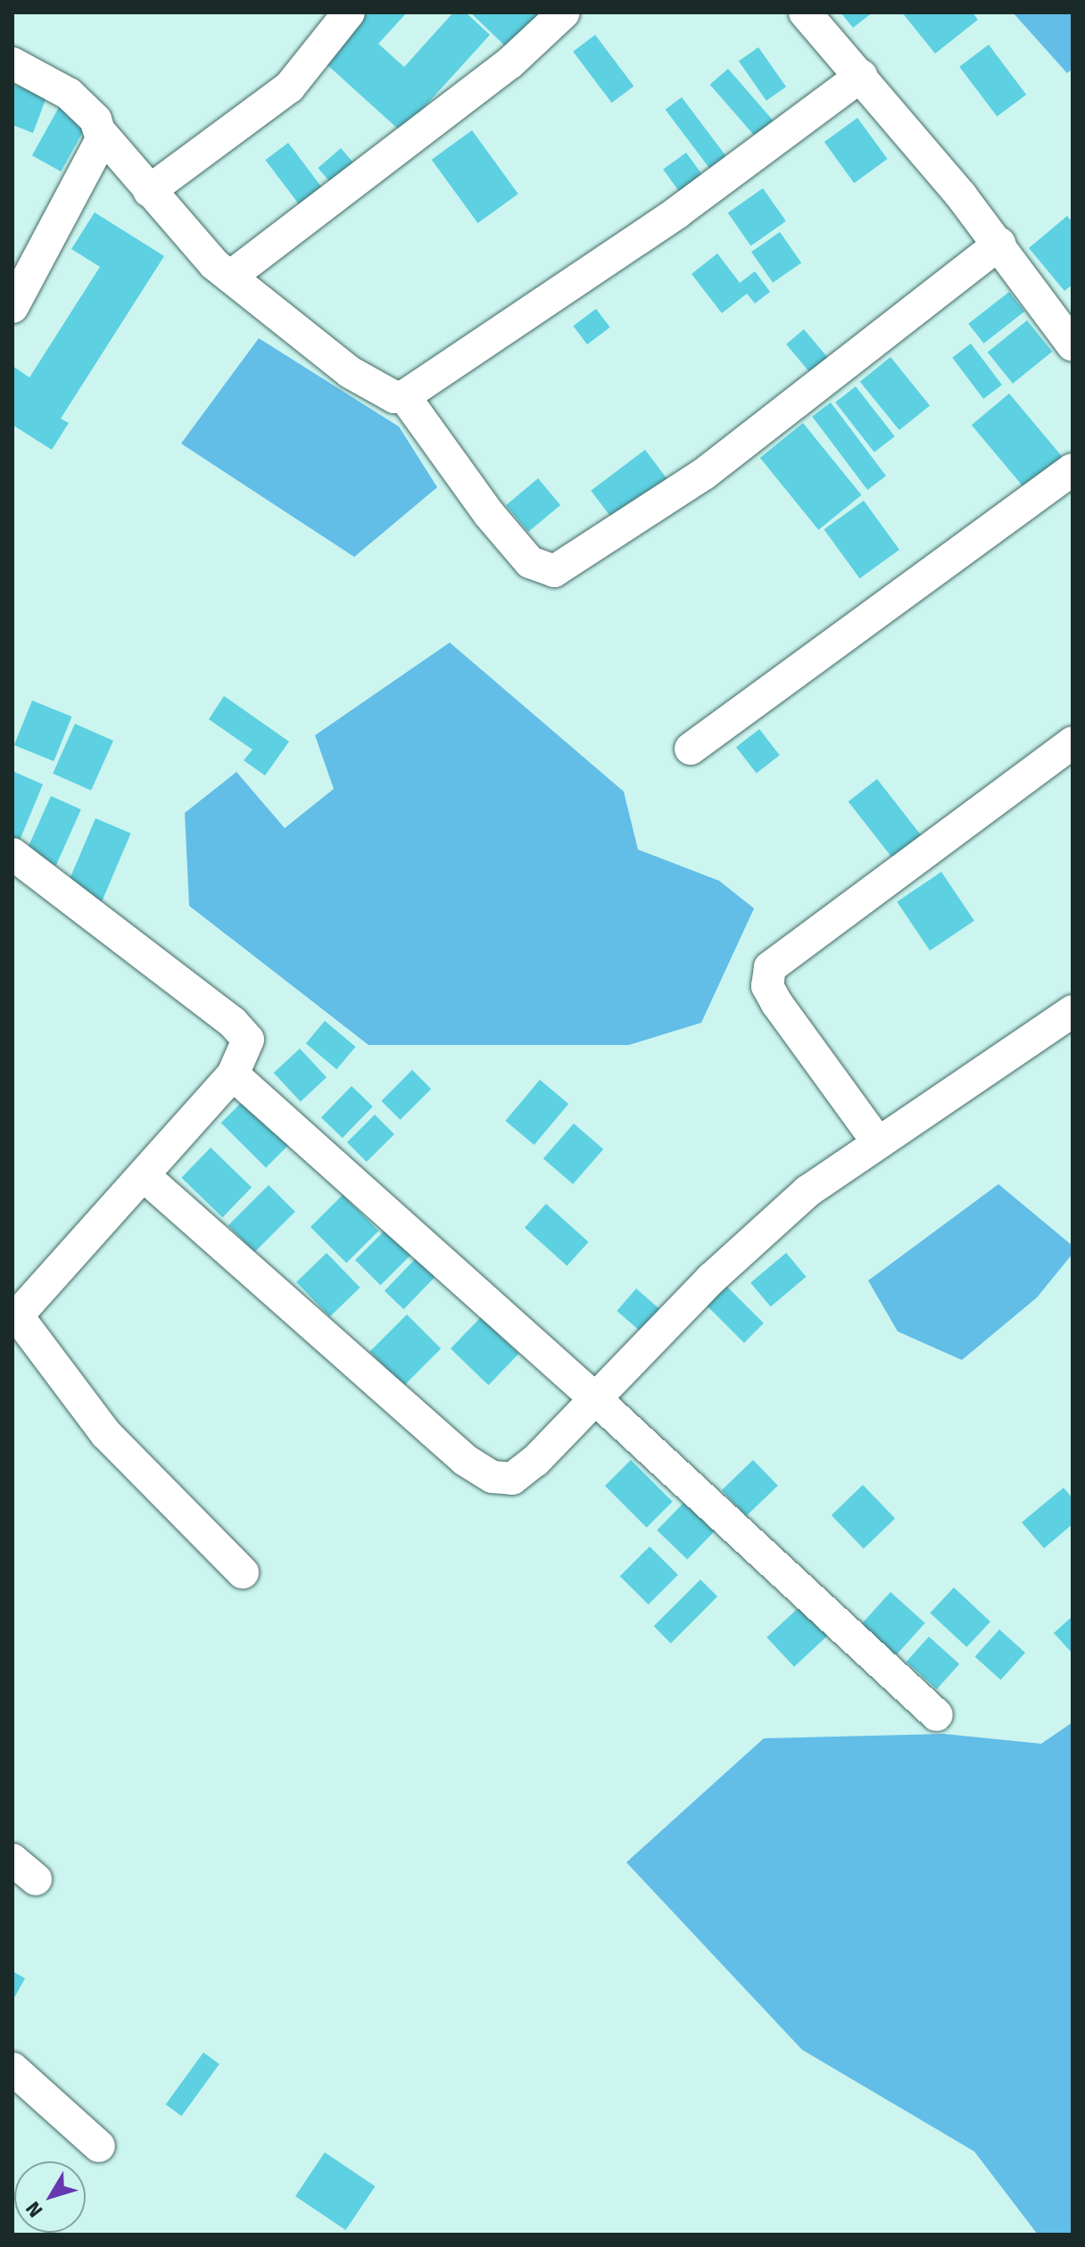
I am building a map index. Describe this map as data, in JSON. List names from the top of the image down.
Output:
{
  "north": "bottom left"
}
